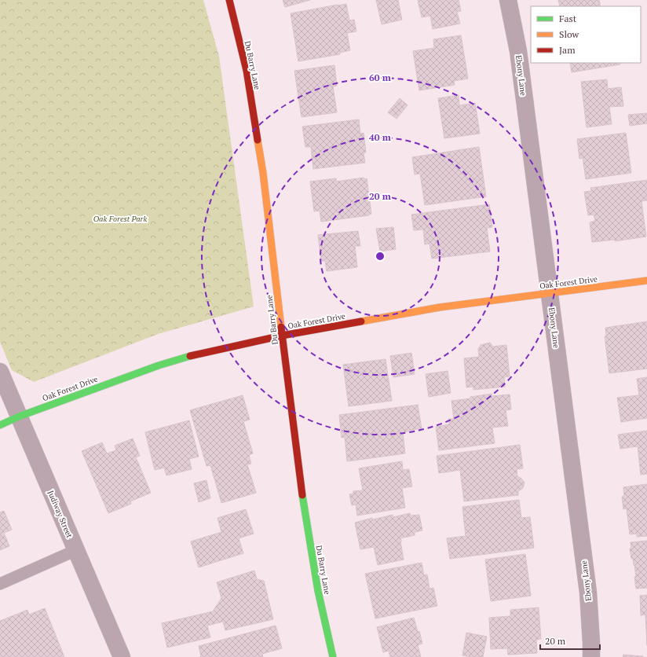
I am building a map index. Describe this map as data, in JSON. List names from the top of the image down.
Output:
{
  "streets": {
    "street": [
      "Du Barry Lane",
      "Ebony Lane",
      "Oak Forest Drive",
      "Judiway Street"
    ]
  },
  "crossings": [
    ["Du Barry Lane", "Oak Forest Drive"],
    ["Ebony Lane", "Oak Forest Drive"],
    ["Oak Forest Drive", "Judiway Street"]
  ],
  "parks": ["Oak Forest Park"],
  "legend": ["Fast", "Slow", "Jam"],
  "scale_bar": "20 m",
  "rings": ["60 m", "40 m", "20 m"]
}
